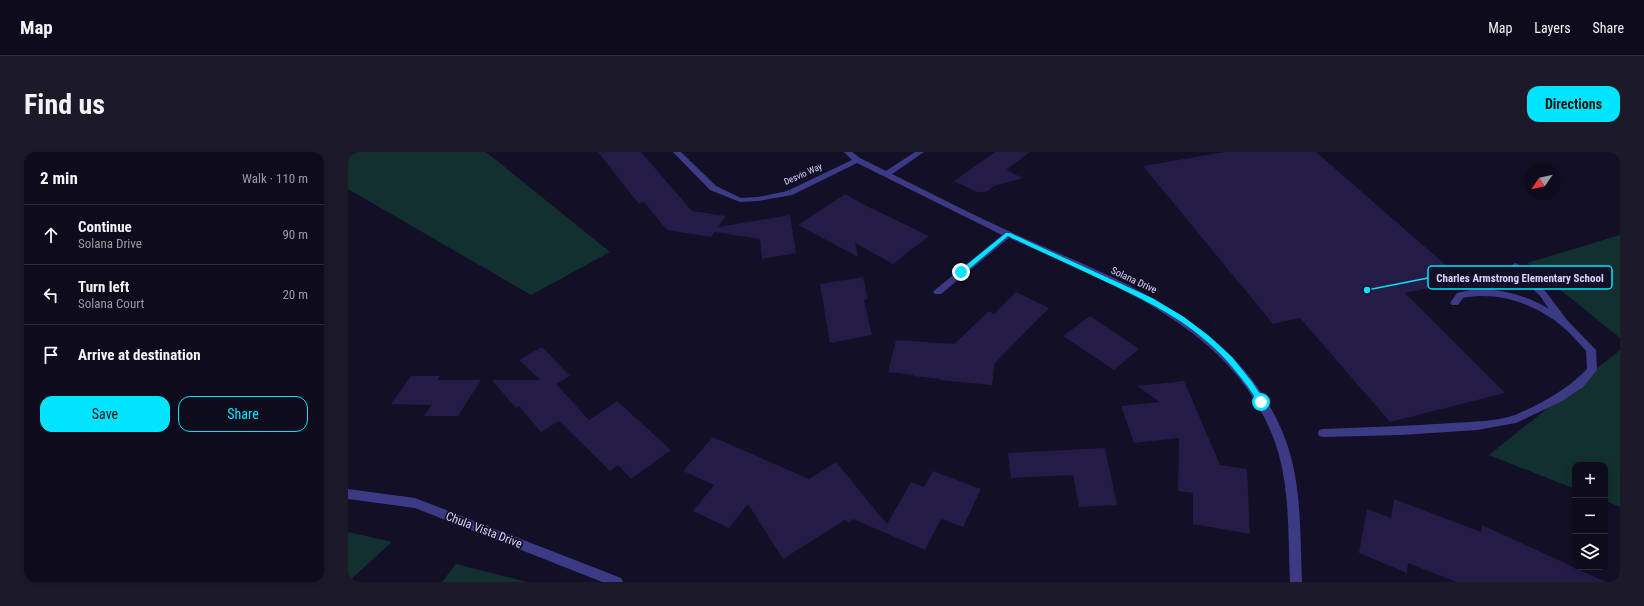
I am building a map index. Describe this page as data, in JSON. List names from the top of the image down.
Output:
{
  "streets": {
    "street": ["Desvio Way", "Solana Drive", "Chula Vista Drive"]
  },
  "crossings": [
    ["Desvio Way", "Solana Drive"]
  ],
  "places": ["Charles Armstrong Elementary School"],
  "north": "bottom left",
  "page": {
    "header": "Map",
    "nav": ["Map", "Layers", "Share"],
    "buttons": [
      "Directions",
      ["Save", "Share"]
    ],
    "title": "Find us",
    "heading": ["2 min", "Walk · 110 m"],
    "list": [
      ["Continue", "Solana Drive", "90 m"],
      ["Turn left", "Solana Court", "20 m"],
      "Arrive at destination"
    ],
    "map_buttons": ["+", "−"]
  }
}
